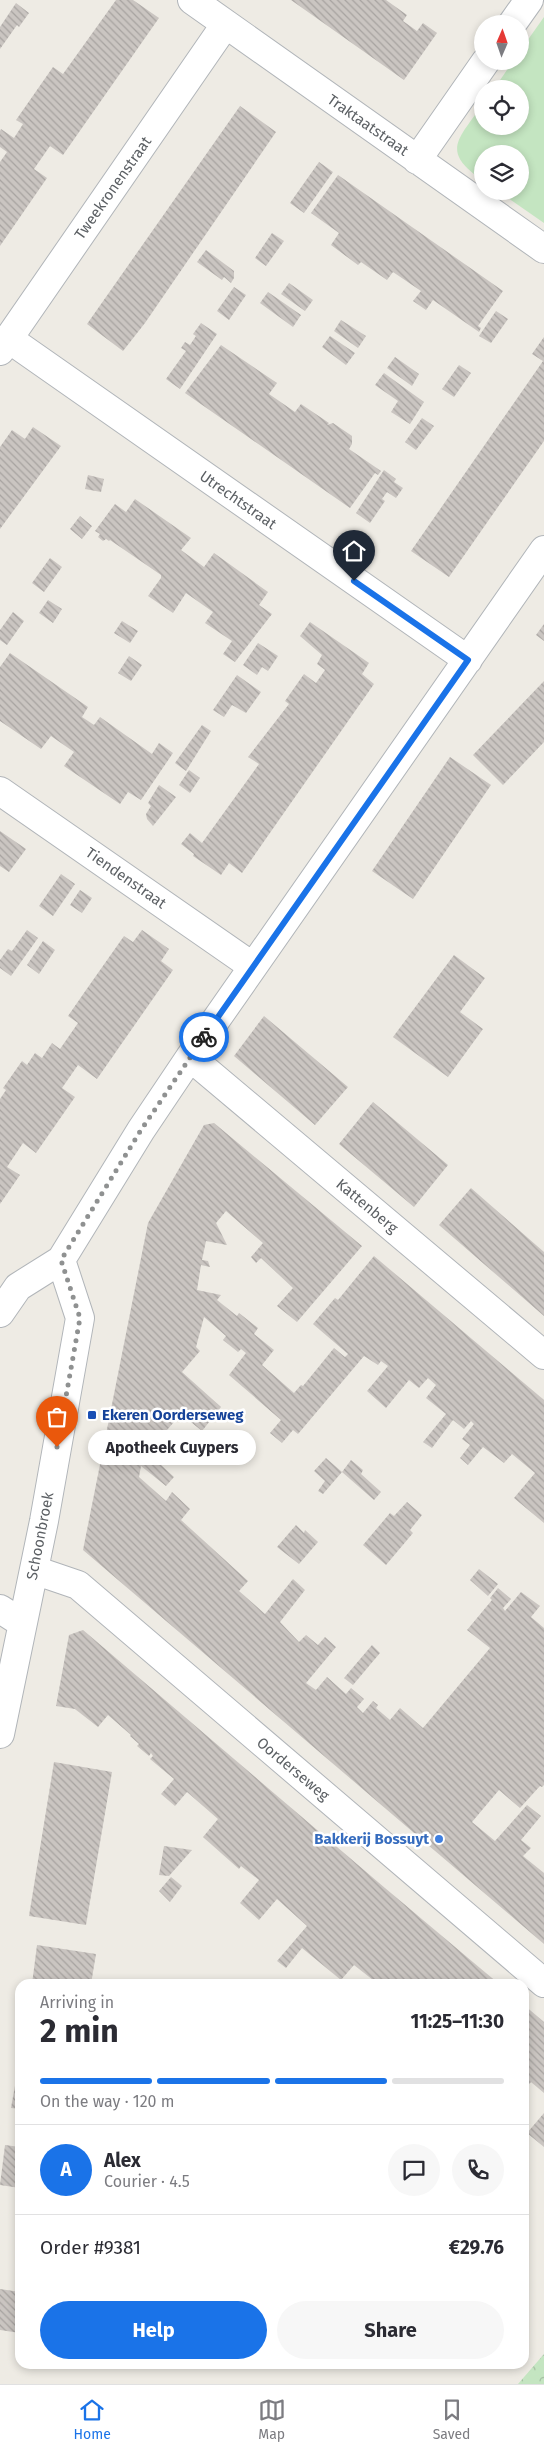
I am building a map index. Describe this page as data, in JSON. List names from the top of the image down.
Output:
{
  "streets": {
    "street": [
      "Traktaatstraat",
      "Tweekronenstraat",
      "Utrechtstraat",
      "Tiendenstraat",
      "Kattenberg",
      "Schoonbroek",
      "Oorderseweg"
    ]
  },
  "crossings": [
    ["Traktaatstraat", "Tweekronenstraat"],
    ["Tweekronenstraat", "Utrechtstraat"],
    ["Schoonbroek", "Oorderseweg"]
  ],
  "places": {
    "transit": ["Ekeren Oorderseweg"],
    "other": ["Apotheek Cuypers", "Bakkerij Bossuyt"]
  },
  "north": "top",
  "page": {
    "bubble": "Apotheek Cuypers",
    "heading": ["2 min", "Arriving in", "11:25–11:30"],
    "panel": [
      "Alex",
      "Courier · 4.5",
      "Order #9381",
      "€29.76"
    ],
    "bar": "On the way · 120 m",
    "round": "A",
    "buttons": ["Help", "Share"],
    "tabs": ["Home", "Map", "Saved"]
  }
}
